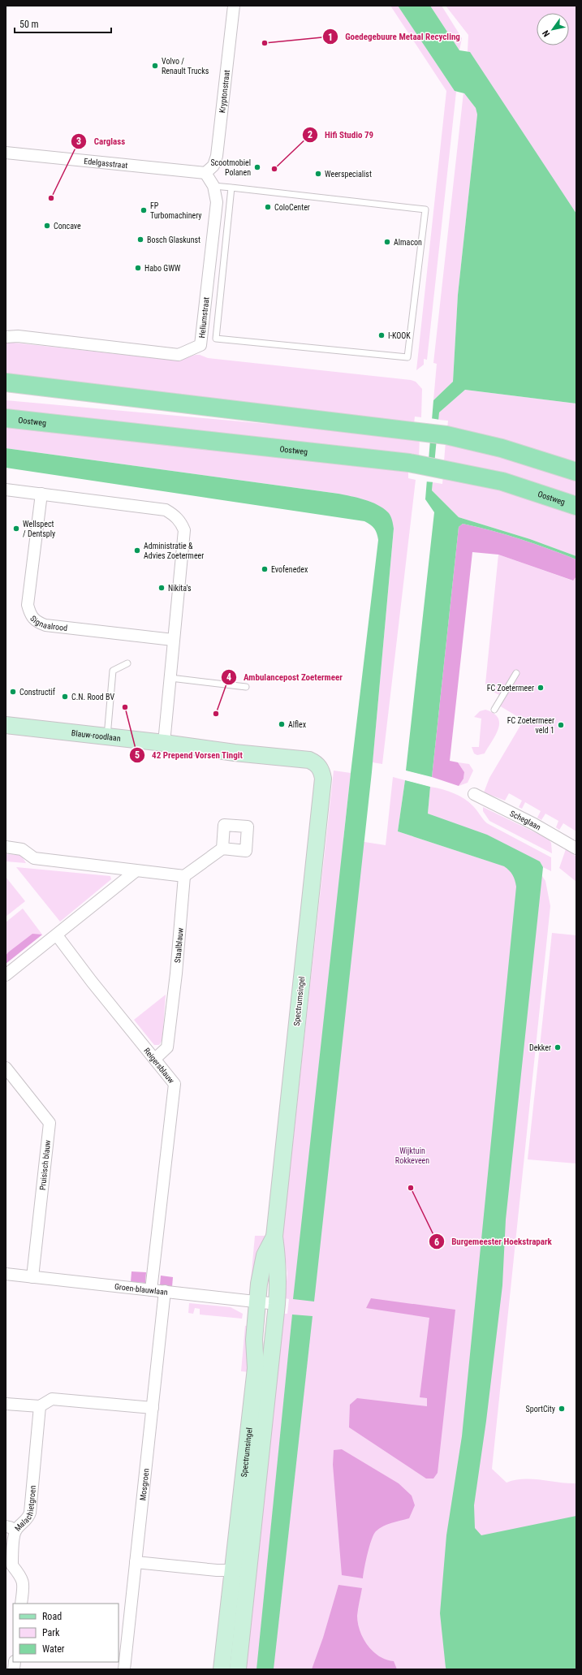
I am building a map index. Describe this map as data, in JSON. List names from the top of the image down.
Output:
{
  "streets": {
    "main road": ["Oostweg"],
    "street": [
      "Kryptonstraat",
      "Edelgasstraat",
      "Heliumstraat",
      "Signaalrood",
      "Blauw-roodlaan",
      "Scheglaan",
      "Staalblauw",
      "Spectrumsingel",
      "Reigersblauw",
      "Pruisisch blauw",
      "Groen-blauwlaan",
      "Mosgroen",
      "Malachietgroen"
    ]
  },
  "crossings": [
    ["Kryptonstraat", "Edelgasstraat"],
    ["Kryptonstraat", "Heliumstraat"],
    ["Edelgasstraat", "Heliumstraat"],
    ["Blauw-roodlaan", "Spectrumsingel"],
    ["Staalblauw", "Reigersblauw"],
    ["Spectrumsingel", "Groen-blauwlaan"],
    ["Reigersblauw", "Groen-blauwlaan"],
    ["Pruisisch blauw", "Groen-blauwlaan"],
    ["Groen-blauwlaan", "Mosgroen"]
  ],
  "parks": ["Wijktuin Rokkeveen"],
  "places": [
    "Goedegebuure Metaal Recycling",
    "Volvo / Renault Trucks",
    "Scootmobiel Polanen",
    "Hifi Studio 79",
    "Weerspecialist",
    "Carglass",
    "ColoCenter",
    "FP Turbomachinery",
    "Concave",
    "Bosch Glaskunst",
    "Almacon",
    "Habo GWW",
    "I-KOOK",
    "Wellspect / Dentsply",
    "Administratie & Advies Zoetermeer",
    "Evofenedex",
    "Nikita's",
    "FC Zoetermeer",
    "Constructif",
    "C.N. Rood BV",
    "42 Prepend Vorsen Tingit",
    "Ambulancepost Zoetermeer",
    "Alflex",
    "FC Zoetermeer veld 1",
    "Dekker",
    "Burgemeester Hoekstrapark",
    "SportCity"
  ],
  "legend": ["Road", "Park", "Water"],
  "scale_bar": "50 m",
  "north": "bottom left"
}
